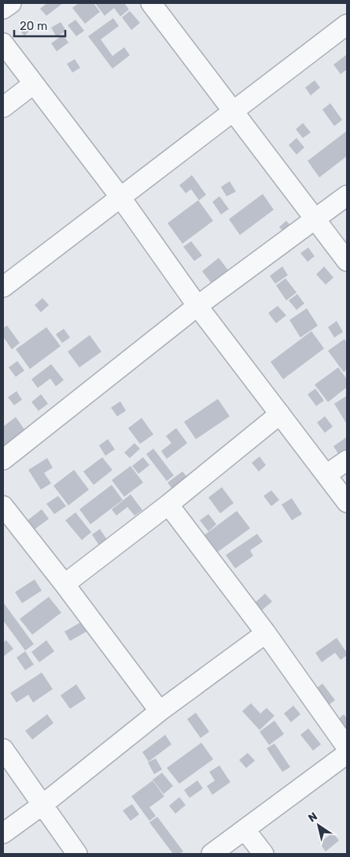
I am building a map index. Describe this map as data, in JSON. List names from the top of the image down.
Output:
{
  "scale_bar": "20 m",
  "north": "top left"
}
